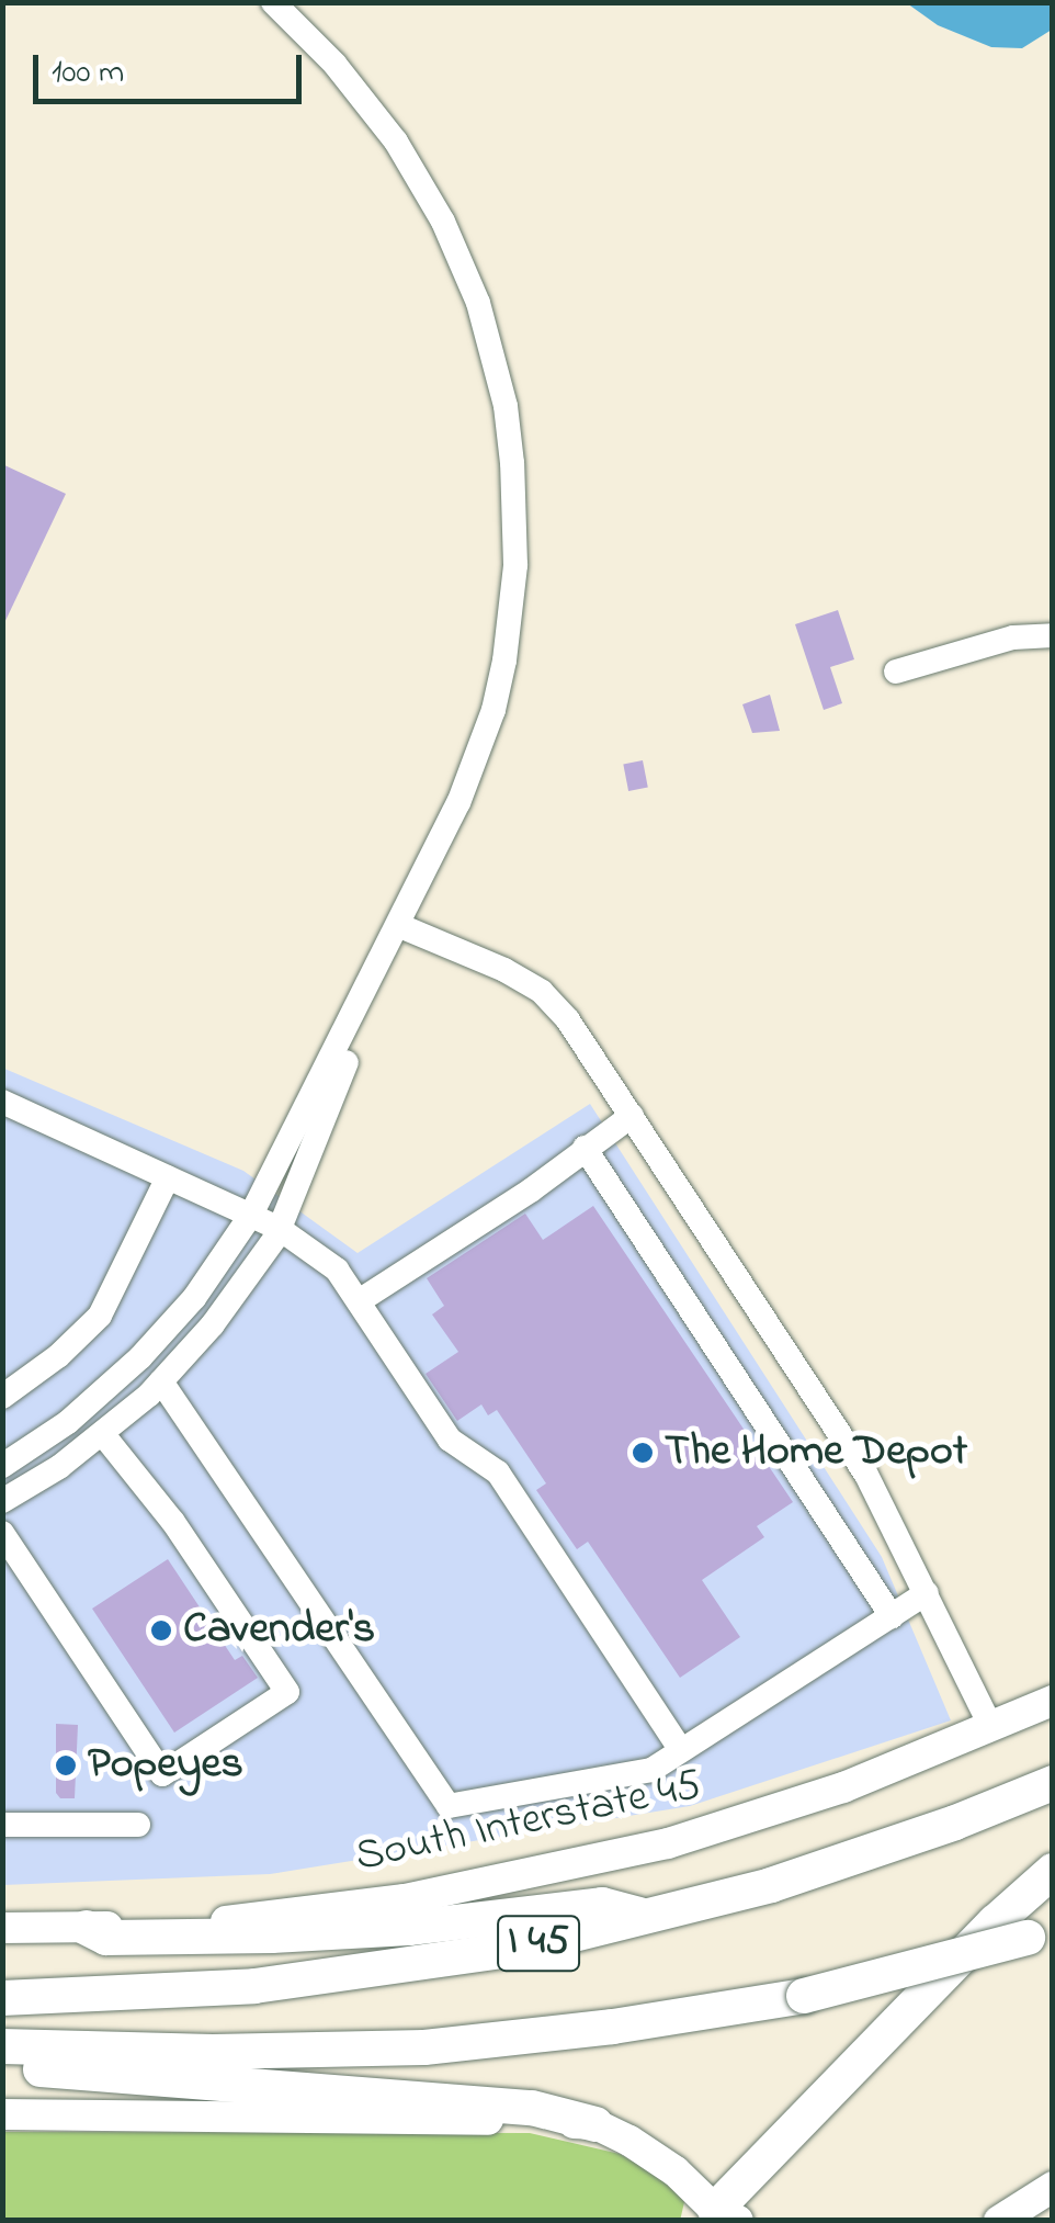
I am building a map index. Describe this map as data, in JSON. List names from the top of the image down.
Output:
{
  "streets": {
    "highway": ["I 45"],
    "main road": ["South Interstate 45"]
  },
  "places": ["The Home Depot", "Cavender's", "Popeyes"],
  "scale_bar": "100 m"
}
